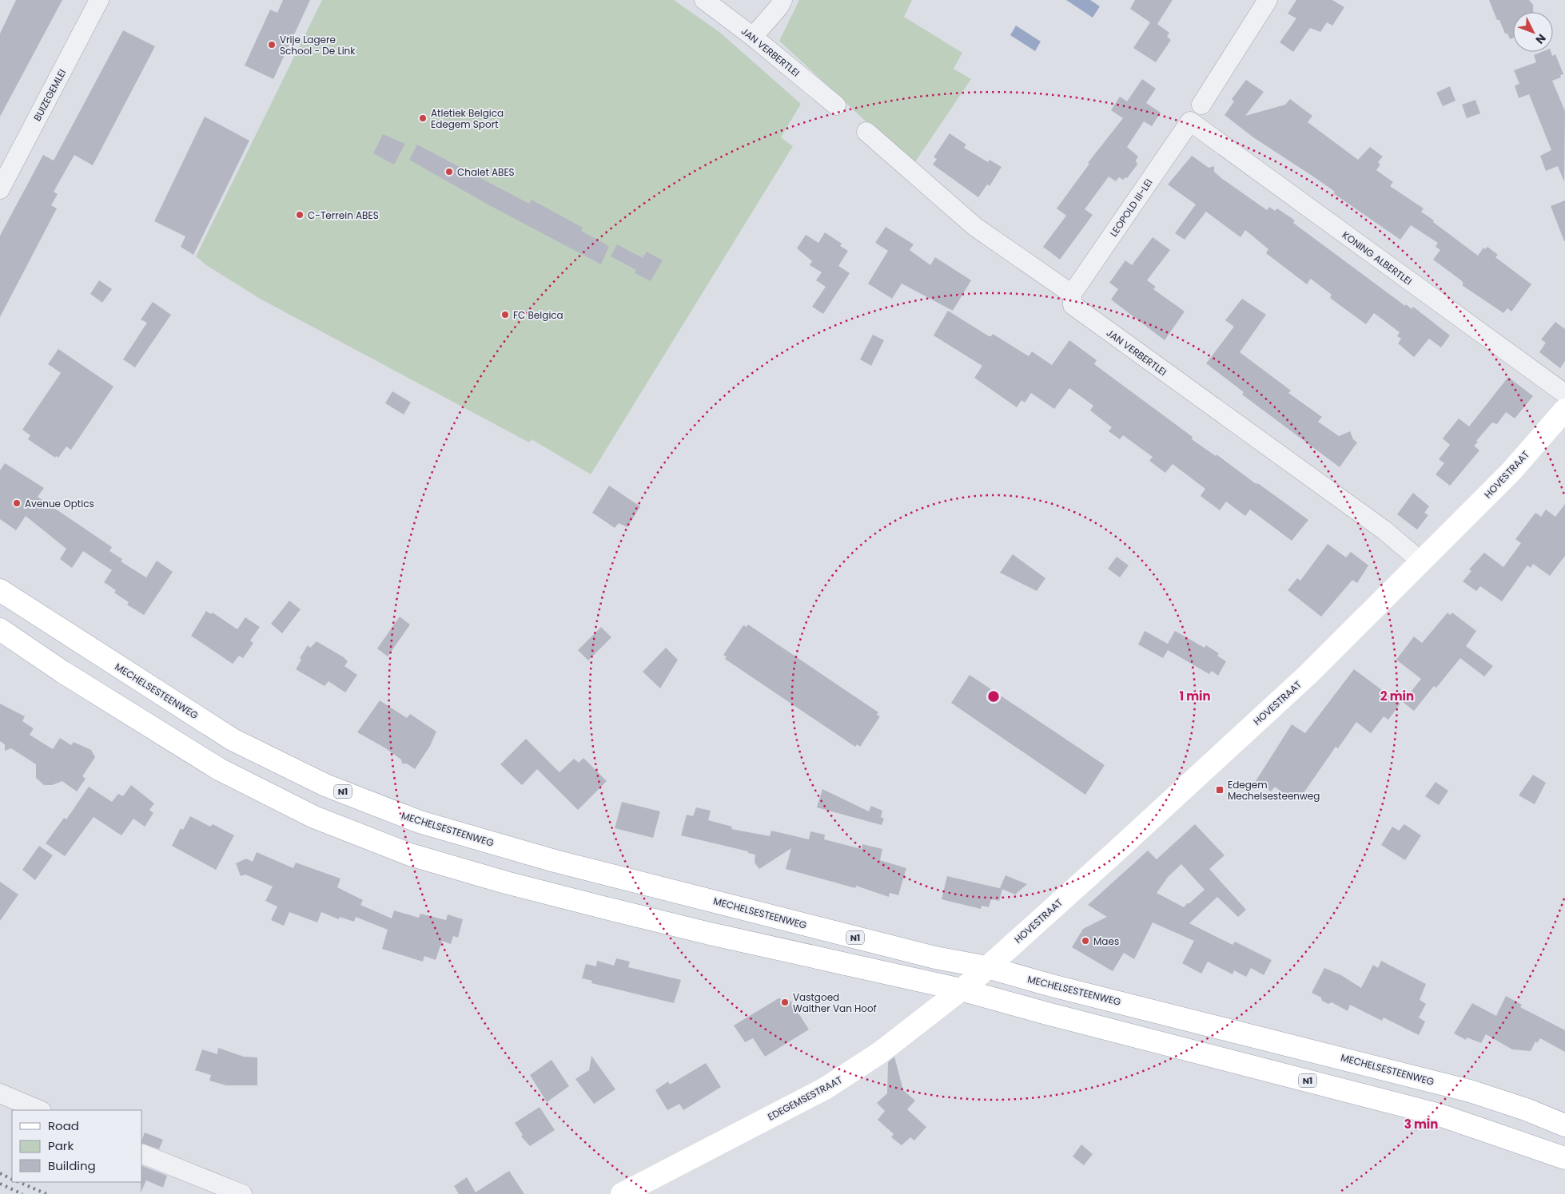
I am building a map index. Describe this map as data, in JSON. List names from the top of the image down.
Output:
{
  "streets": {
    "main road": [
      "HOVESTRAAT",
      "MECHELSESTEENWEG",
      "N1",
      "EDEGEMSESTRAAT"
    ],
    "street": [
      "JAN VERBERTLEI",
      "BUIZEGEMLEI",
      "LEOPOLD III-LEI",
      "KONING ALBERTLEI"
    ]
  },
  "crossings": [
    ["JAN VERBERTLEI", "LEOPOLD III-LEI"],
    ["JAN VERBERTLEI", "HOVESTRAAT"],
    ["LEOPOLD III-LEI", "KONING ALBERTLEI"],
    ["HOVESTRAAT", "MECHELSESTEENWEG"],
    ["HOVESTRAAT", "EDEGEMSESTRAAT"],
    ["MECHELSESTEENWEG", "EDEGEMSESTRAAT"]
  ],
  "places": {
    "other": [
      "Vrije Lagere School - De Link",
      "Atletiek Belgica Edegem Sport",
      "Chalet ABES",
      "C-Terrein ABES",
      "FC Belgica",
      "Avenue Optics",
      "Maes",
      "Vastgoed Walther Van Hoof"
    ],
    "transit": ["Edegem Mechelsesteenweg"]
  },
  "legend": ["Road", "Park", "Building"],
  "north": "bottom right",
  "rings": ["1 min", "2 min", "3 min"]
}
